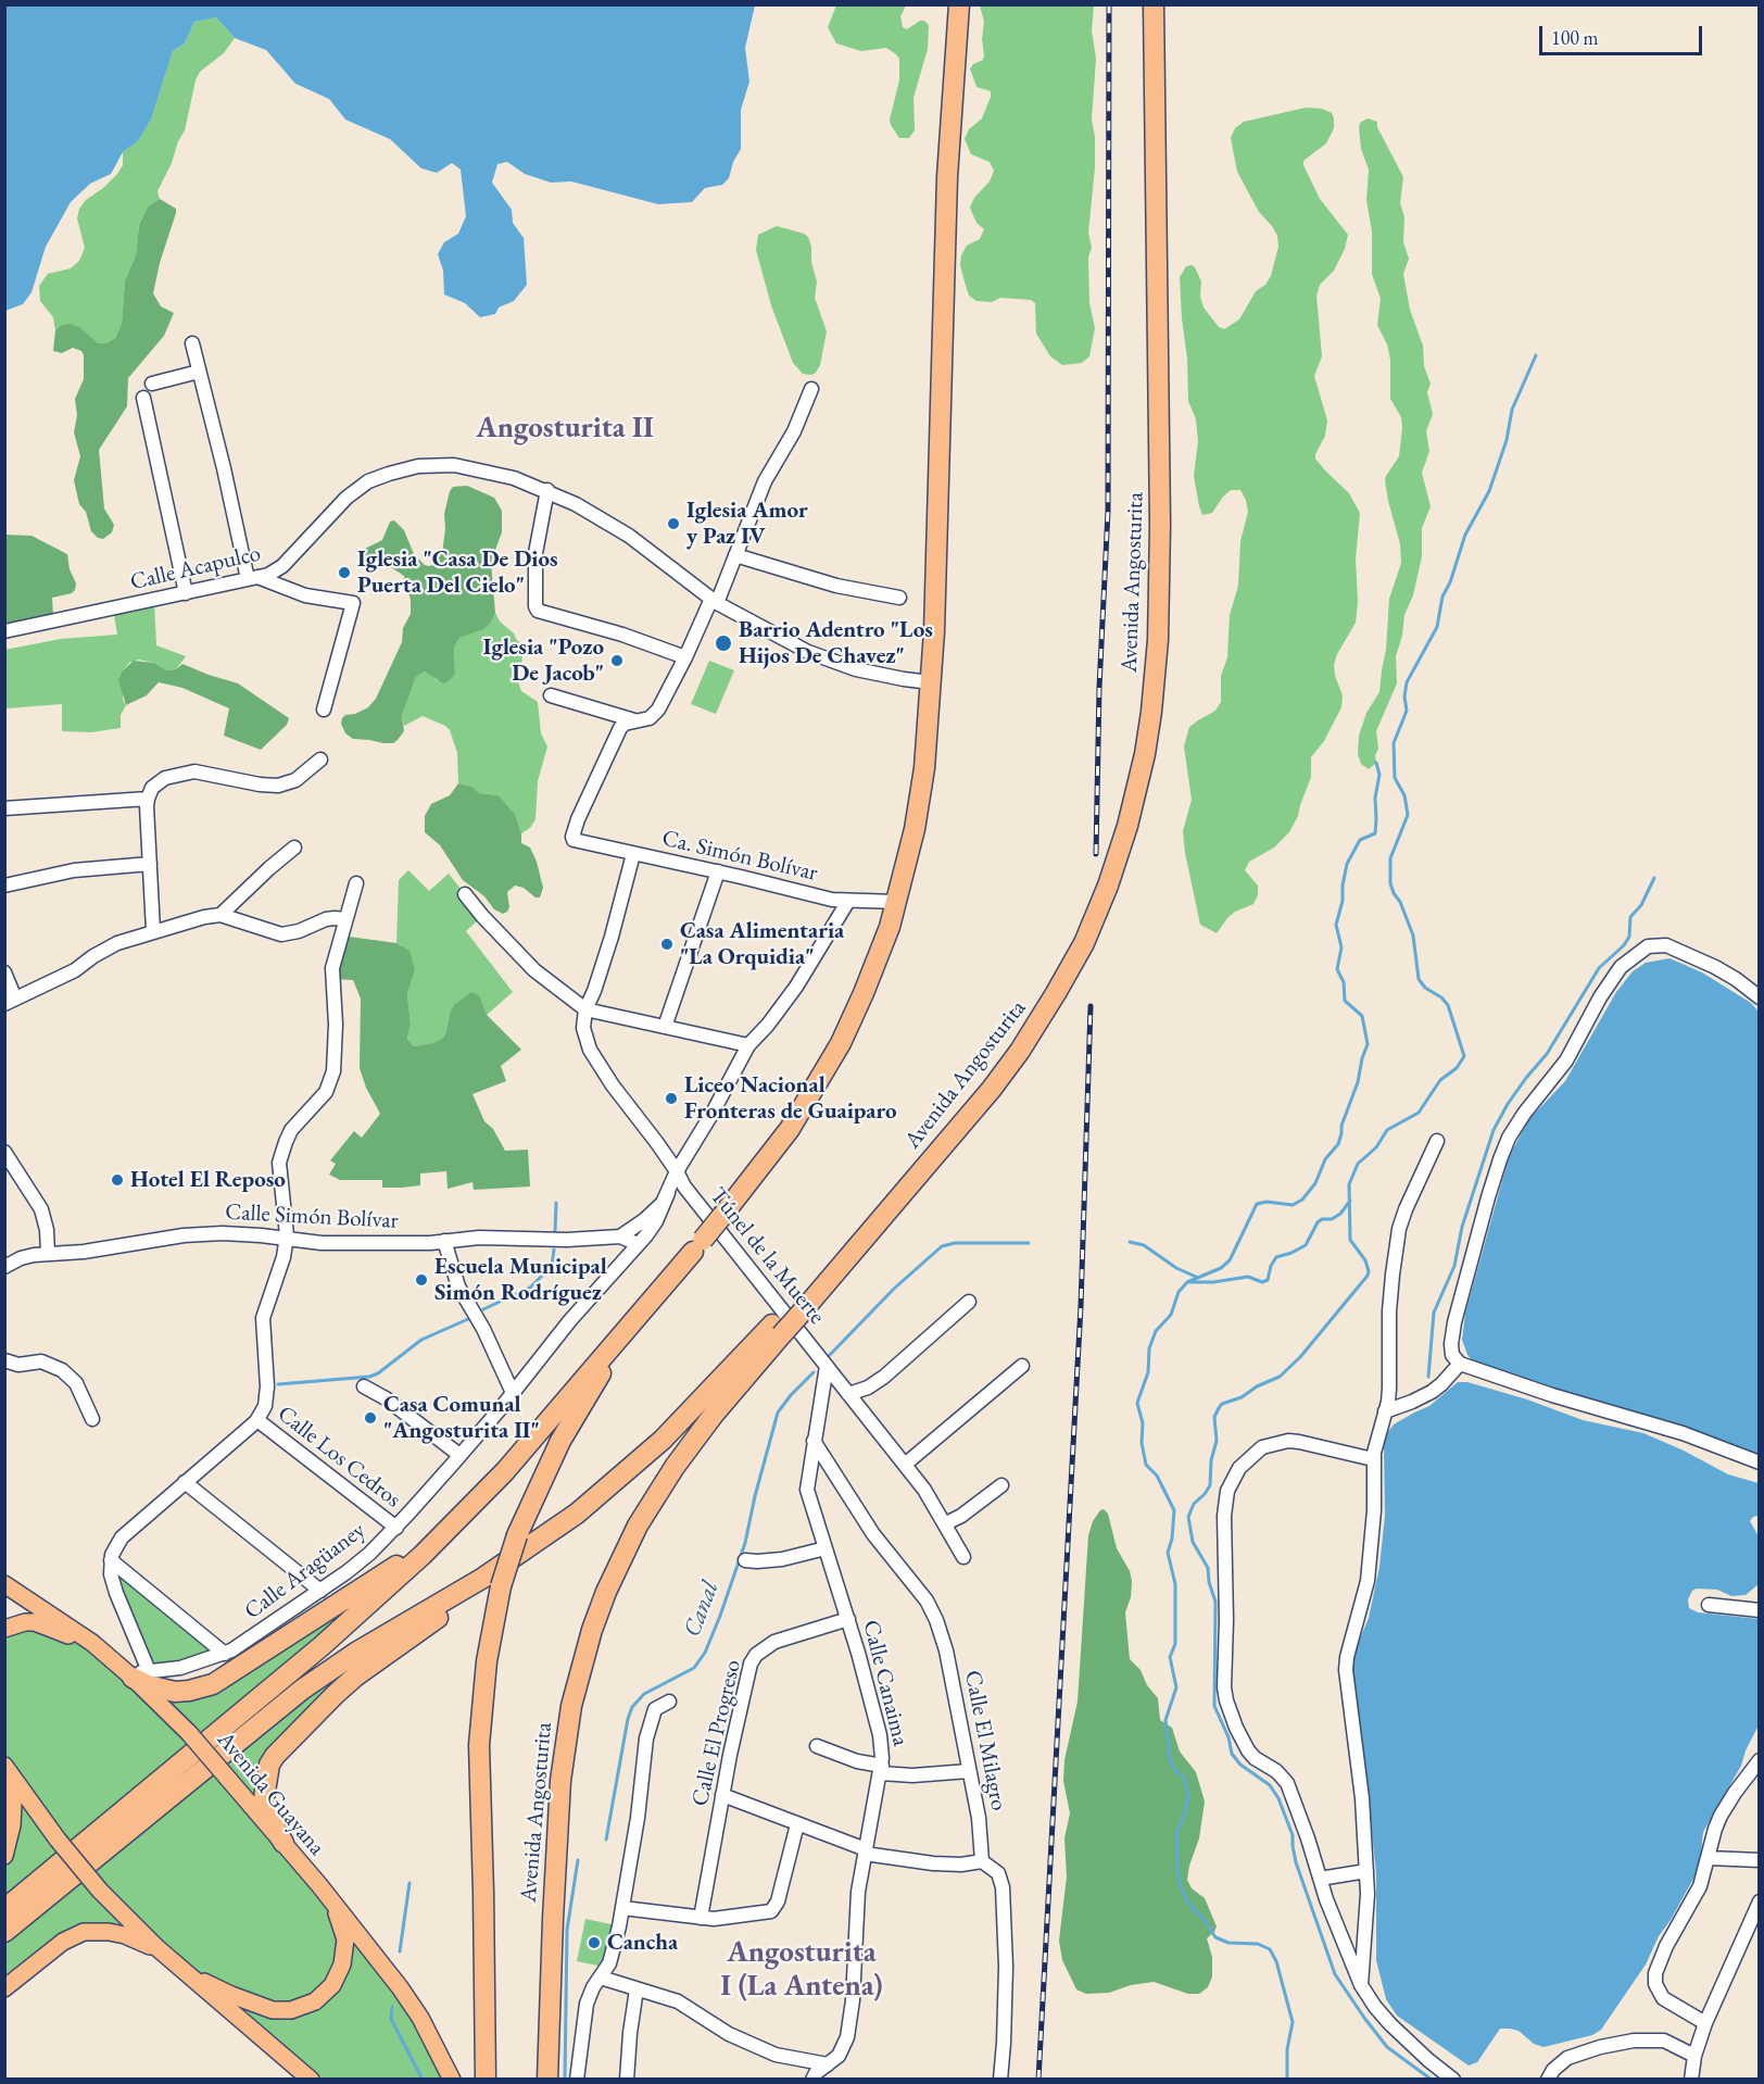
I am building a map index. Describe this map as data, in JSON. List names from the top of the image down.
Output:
{
  "streets": {
    "highway": ["Avenida Angosturita"],
    "main road": ["Avenida Guayana"],
    "street": [
      "Calle Acapulco",
      "Ca. Simón Bolívar",
      "Calle Simón Bolívar",
      "Túnel de la Muerte",
      "Calle Los Cedros",
      "Calle Aragüaney",
      "Calle Canaima",
      "Calle El Progreso",
      "Calle El Milagro"
    ]
  },
  "crossings": [
    ["Calle Acapulco", "Avenida Angosturita"],
    ["Avenida Angosturita", "Ca. Simón Bolívar"],
    ["Túnel de la Muerte", "Calle Aragüaney"],
    ["Túnel de la Muerte", "Calle Canaima"],
    ["Calle Los Cedros", "Calle Aragüaney"],
    ["Calle Aragüaney", "Avenida Guayana"],
    ["Calle Canaima", "Calle El Progreso"],
    ["Calle Canaima", "Calle El Milagro"]
  ],
  "districts": ["Angosturita II", "Angosturita I (La Antena)"],
  "water": ["Canal"],
  "places": [
    "Iglesia Amor y Paz IV",
    "Iglesia \"Casa De Dios Puerta Del Cielo\"",
    "Barrio Adentro \"Los Hijos De Chavez\"",
    "Iglesia \"Pozo De Jacob\"",
    "Casa Alimentaria \"La Orquidia\"",
    "Liceo Nacional Fronteras de Guaiparo",
    "Hotel El Reposo",
    "Escuela Municipal Simón Rodríguez",
    "Casa Comunal \"Angosturita II\"",
    "Cancha"
  ],
  "scale_bar": "100 m"
}
